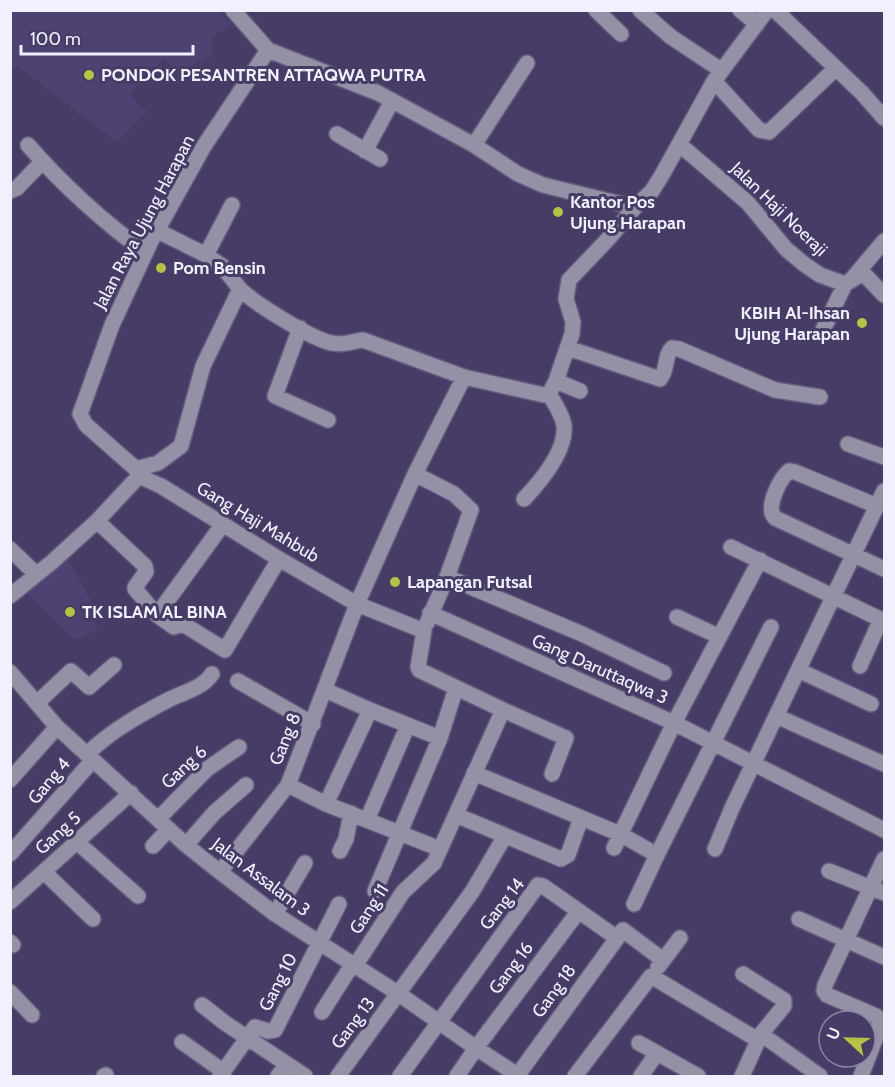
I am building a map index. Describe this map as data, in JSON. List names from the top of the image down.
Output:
{
  "streets": {
    "street": [
      "Jalan Haji Noeraji",
      "Jalan Raya Ujung Harapan",
      "Gang Haji Mahbub",
      "Gang Daruttaqwa 3",
      "Gang 8",
      "Gang 6",
      "Gang 4",
      "Gang 5",
      "Jalan Assalam 3",
      "Gang 14",
      "Gang 11",
      "Gang 16",
      "Gang 10",
      "Gang 18",
      "Gang 13"
    ]
  },
  "crossings": [
    ["Jalan Raya Ujung Harapan", "Gang Haji Mahbub"],
    ["Gang Haji Mahbub", "Gang 8"],
    ["Gang 8", "Jalan Assalam 3"],
    ["Gang 6", "Jalan Assalam 3"],
    ["Gang 4", "Jalan Assalam 3"],
    ["Gang 5", "Jalan Assalam 3"],
    ["Jalan Assalam 3", "Gang 14"],
    ["Jalan Assalam 3", "Gang 11"],
    ["Jalan Assalam 3", "Gang 16"],
    ["Jalan Assalam 3", "Gang 10"],
    ["Jalan Assalam 3", "Gang 18"],
    ["Jalan Assalam 3", "Gang 13"],
    ["Gang 14", "Gang 16"],
    ["Gang 14", "Gang 18"]
  ],
  "places": [
    "PONDOK PESANTREN ATTAQWA PUTRA",
    "Kantor Pos Ujung Harapan",
    "Pom Bensin",
    "KBIH Al-Ihsan Ujung Harapan",
    "Lapangan Futsal",
    "TK ISLAM AL BINA"
  ],
  "scale_bar": "100 m",
  "north": "left"
}
